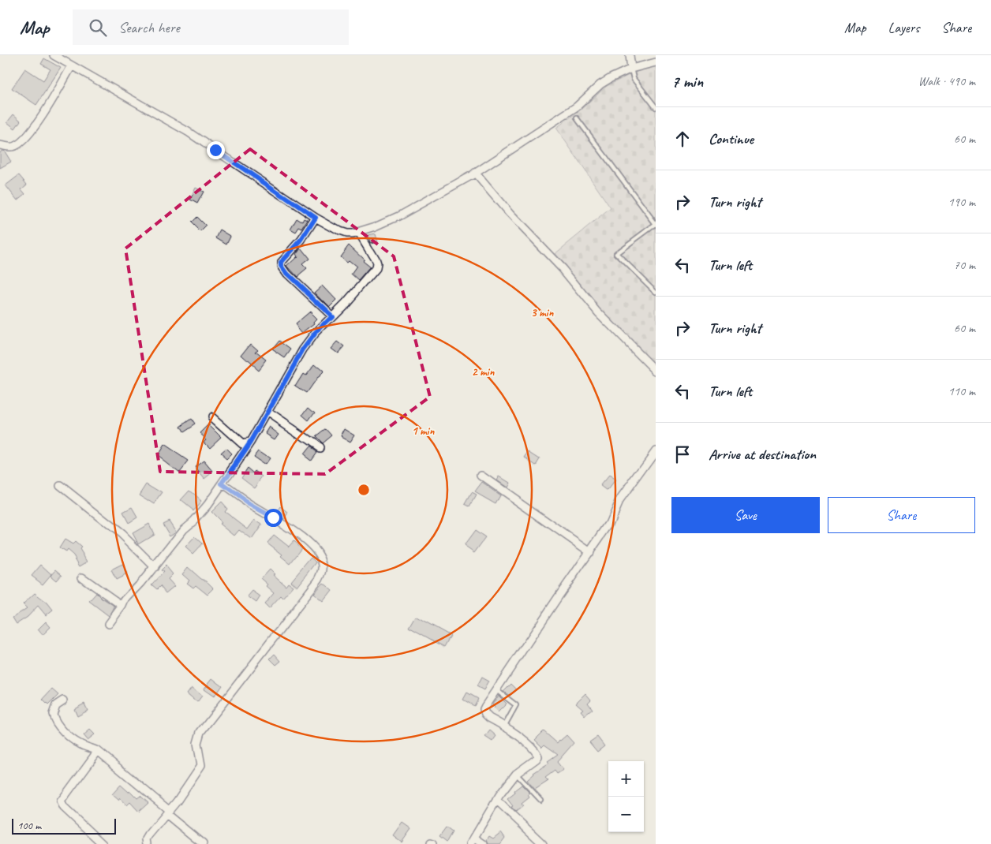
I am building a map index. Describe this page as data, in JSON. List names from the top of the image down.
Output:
{
  "scale_bar": "100 m",
  "page": {
    "header": "Map",
    "search": "Search here",
    "nav": ["Map", "Layers", "Share"],
    "heading": ["7 min", "Walk · 490 m"],
    "list": [
      ["Continue", "60 m"],
      ["Turn right", "190 m"],
      ["Turn left", "70 m"],
      ["Turn right", "60 m"],
      ["Turn left", "110 m"],
      "Arrive at destination"
    ],
    "buttons": ["Save", "Share"],
    "map_buttons": ["+", "−"],
    "scale": "100 m"
  },
  "rings": ["3 min", "2 min", "1 min"]
}
